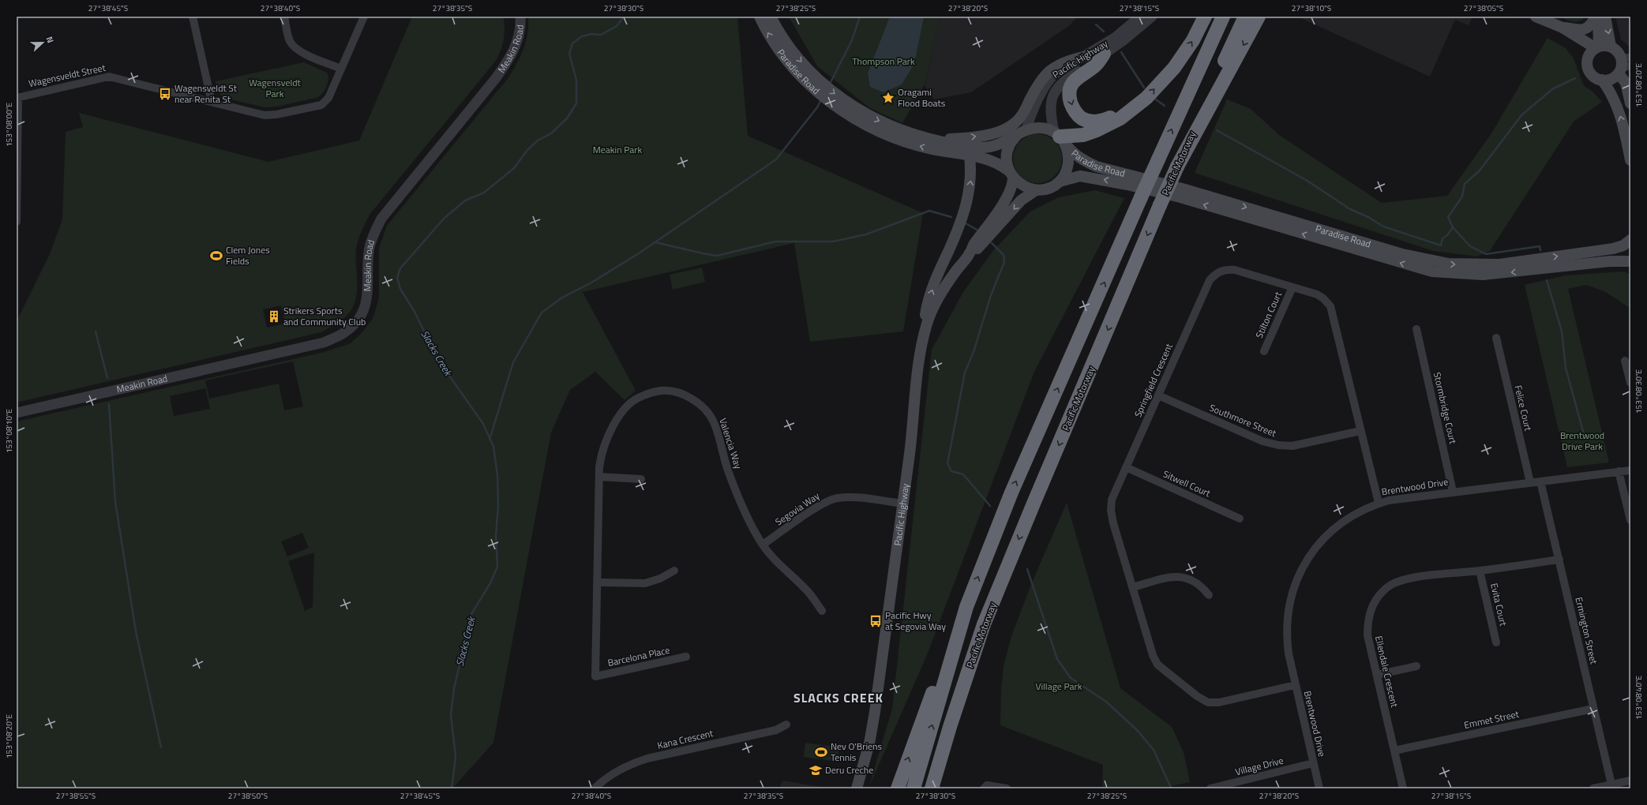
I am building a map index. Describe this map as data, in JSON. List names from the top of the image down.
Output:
{
  "streets": {
    "highway": ["Pacific Motorway"],
    "main road": ["Pacific Highway", "Paradise Road"],
    "street": [
      "Meakin Road",
      "Wagensveldt Street",
      "Stilton Court",
      "Springfield Crescent",
      "Stormbridge Court",
      "Felice Court",
      "Southmore Street",
      "Valencia Way",
      "Sitwell Court",
      "Brentwood Drive",
      "Segovia Way",
      "Evita Court",
      "Ermington Street",
      "Barcelona Place",
      "Ellendale Crescent",
      "Emmet Street",
      "Kana Crescent",
      "Village Drive"
    ]
  },
  "crossings": [
    ["Pacific Highway", "Paradise Road"],
    ["Pacific Highway", "Segovia Way"],
    ["Stilton Court", "Springfield Crescent"],
    ["Springfield Crescent", "Southmore Street"],
    ["Springfield Crescent", "Sitwell Court"],
    ["Springfield Crescent", "Brentwood Drive"],
    ["Stormbridge Court", "Brentwood Drive"],
    ["Felice Court", "Brentwood Drive"],
    ["Valencia Way", "Segovia Way"],
    ["Valencia Way", "Barcelona Place"],
    ["Brentwood Drive", "Ermington Street"],
    ["Brentwood Drive", "Village Drive"],
    ["Evita Court", "Ellendale Crescent"],
    ["Ermington Street", "Ellendale Crescent"],
    ["Ermington Street", "Emmet Street"],
    ["Ellendale Crescent", "Emmet Street"]
  ],
  "districts": ["SLACKS CREEK"],
  "water": ["Slacks Creek"],
  "parks": [
    "Thompson Park",
    "Wagensveldt Park",
    "Meakin Park",
    "Brentwood Drive Park",
    "Village Park"
  ],
  "places": {
    "bus stop": ["Wagensveldt St near Renita St", "Pacific Hwy at Segovia Way"],
    "place": ["Oragami Flood Boats"],
    "sports": ["Clem Jones Fields", "Nev O'Briens Tennis"],
    "building": ["Strikers Sports and Community Club"],
    "school or university": ["Deru Creche"]
  },
  "north": "right",
  "coordinates": [
    "27°38'45\"S",
    "27°38'40\"S",
    "27°38'35\"S",
    "27°38'30\"S",
    "27°38'25\"S",
    "27°38'20\"S",
    "27°38'15\"S",
    "27°38'10\"S",
    "27°38'05\"S",
    "153°08'20\"E",
    "153°08'00\"E",
    "153°08'30\"E",
    "153°08'10\"E",
    "153°08'40\"E",
    "27°38'55\"S",
    "27°38'50\"S"
  ]
}
